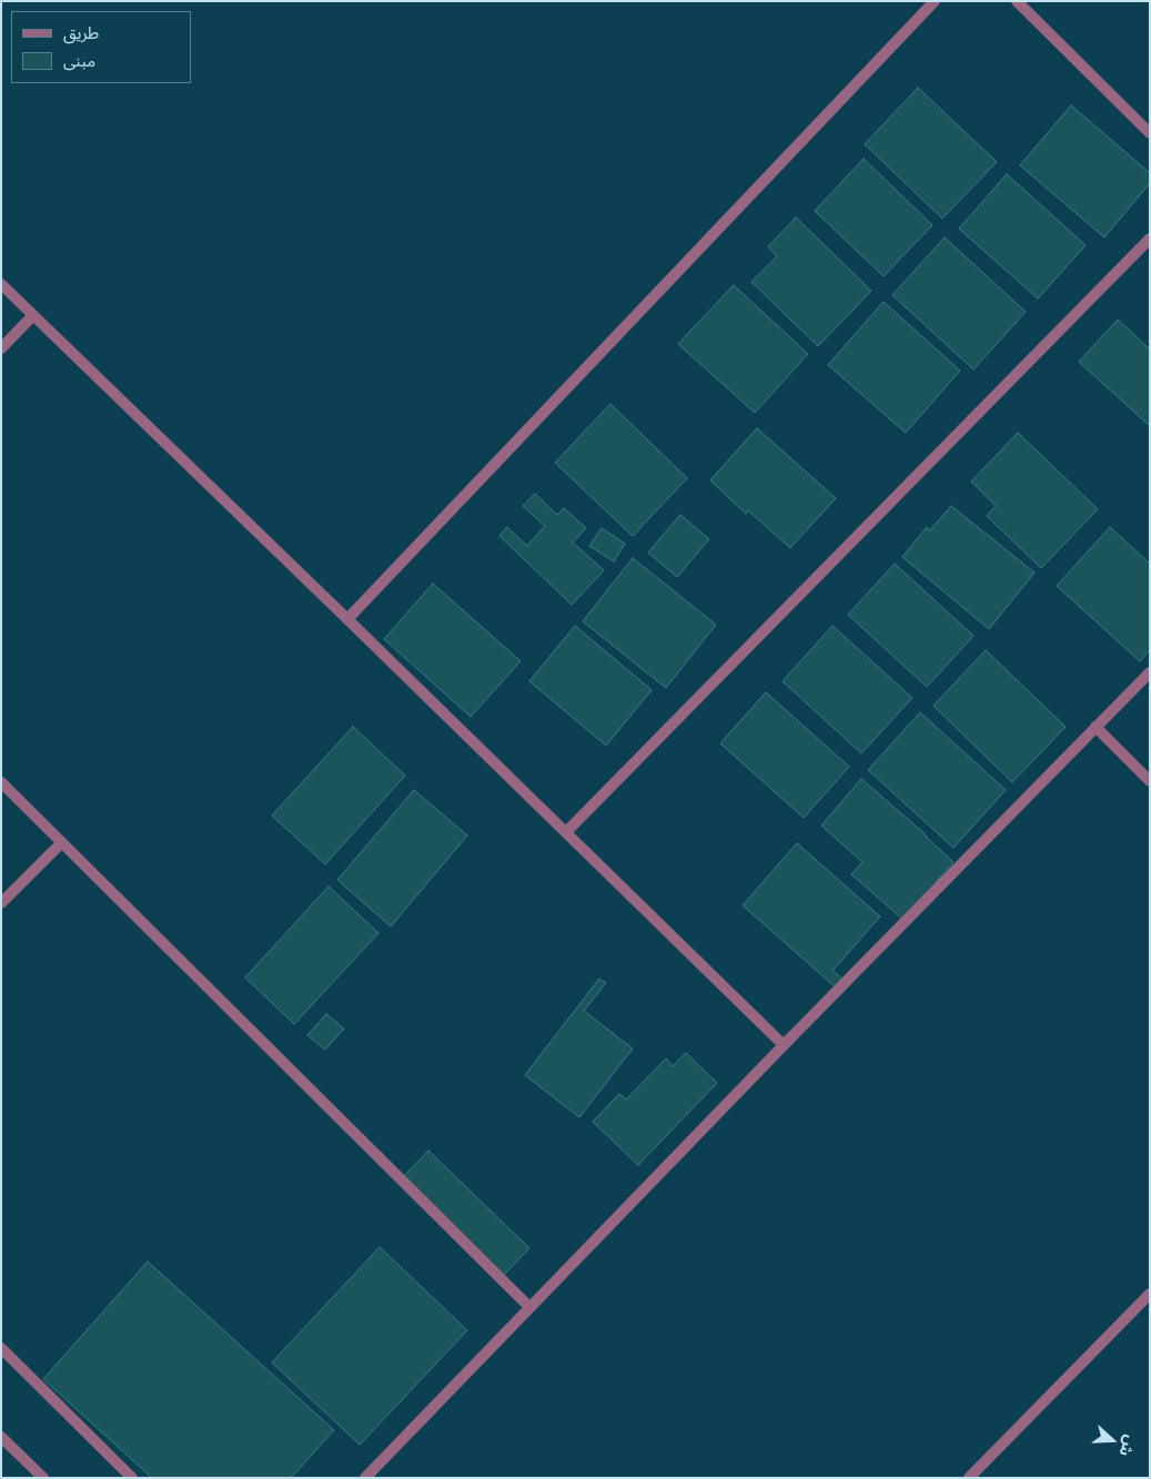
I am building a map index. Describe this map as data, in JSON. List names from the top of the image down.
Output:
{
  "legend": ["طريق", "مبنى"],
  "north": "right"
}
